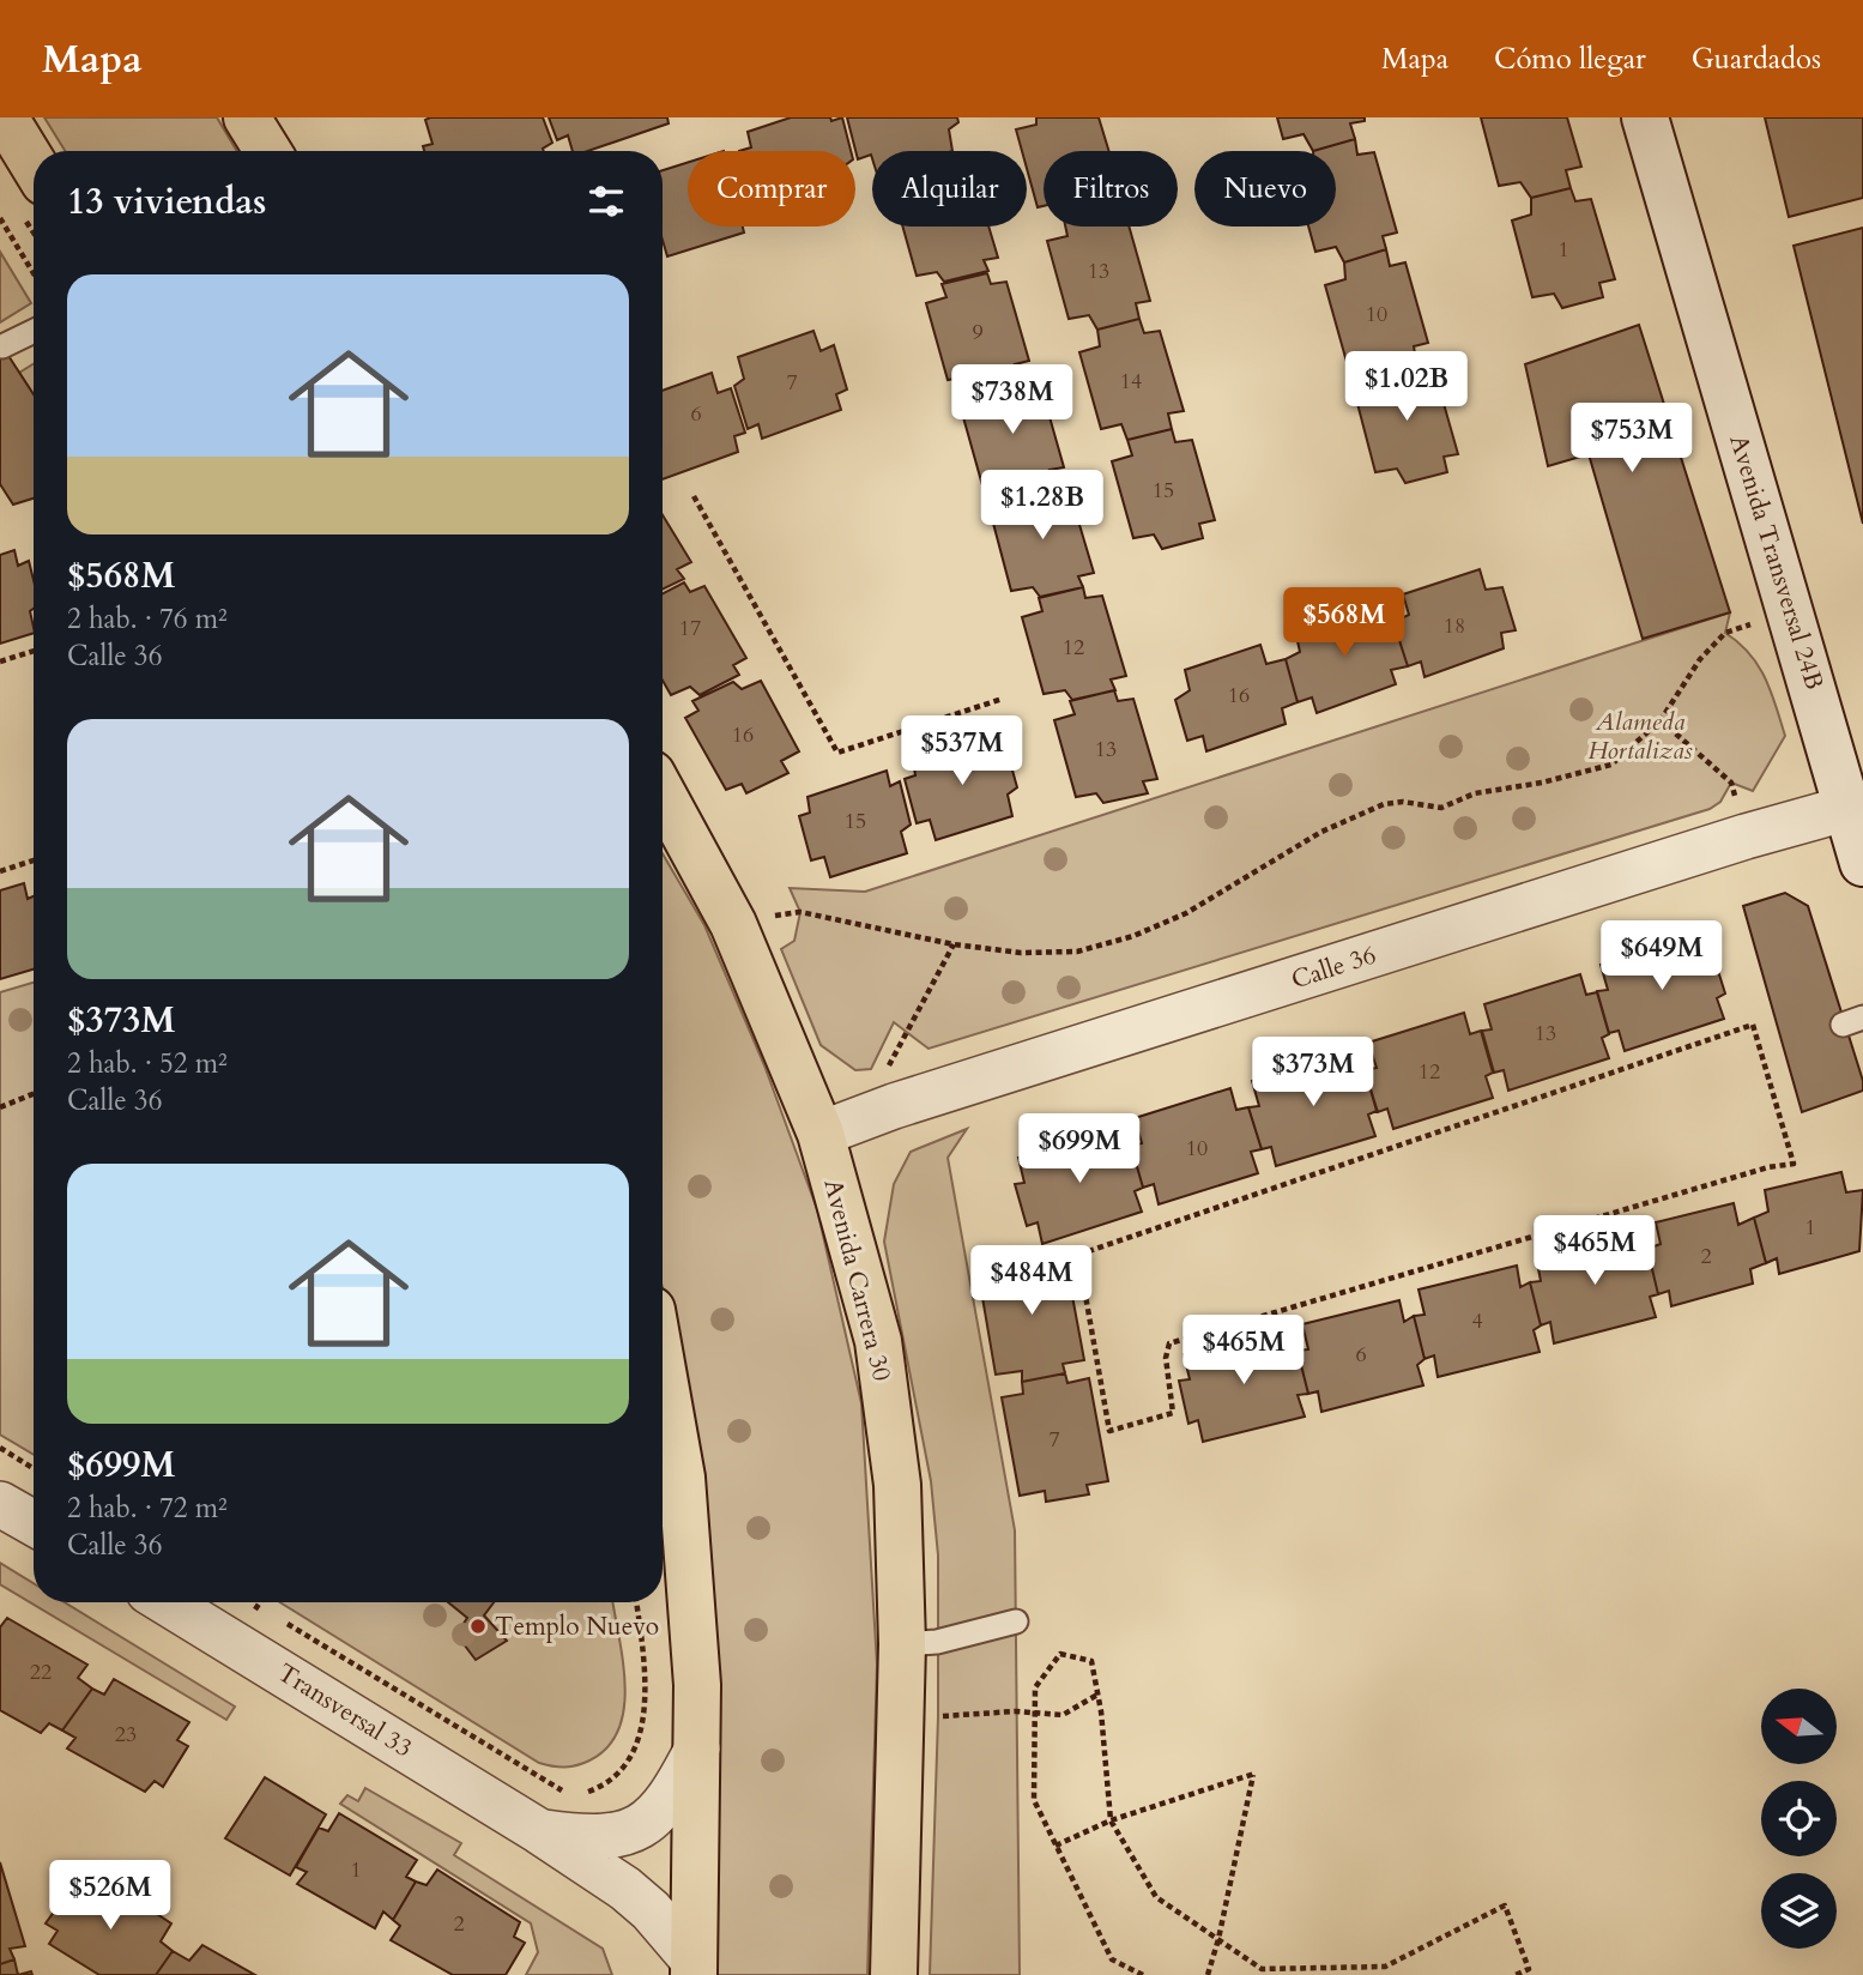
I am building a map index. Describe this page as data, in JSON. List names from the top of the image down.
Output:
{
  "streets": {
    "main road": ["Avenida Carrera 30"],
    "street": ["Avenida Transversal 24B", "Calle 36", "Transversal 33"]
  },
  "crossings": [
    ["Avenida Transversal 24B", "Calle 36"],
    ["Calle 36", "Avenida Carrera 30"]
  ],
  "parks": ["Alameda Hortalizas"],
  "places": ["Templo Nuevo"],
  "house_numbers": [
    "1",
    "13",
    "10",
    "9",
    "14",
    "7",
    "6",
    "15",
    "18",
    "17",
    "12",
    "16",
    "16",
    "13",
    "15",
    "13",
    "12",
    "10",
    "1",
    "2",
    "4",
    "6",
    "7",
    "22",
    "23",
    "1",
    "2"
  ],
  "north": "left",
  "page": {
    "header": "Mapa",
    "nav": ["Mapa", "Cómo llegar", "Guardados"],
    "chip": [
      "Comprar",
      "Alquilar",
      "Filtros",
      "Nuevo"
    ],
    "heading": "13 viviendas",
    "list": [
      {
        "name": "$568M",
        "note": "2 hab. · 76 m² · Calle 36"
      },
      {
        "name": "$373M",
        "note": "2 hab. · 52 m² · Calle 36"
      },
      {
        "name": "$699M",
        "note": "2 hab. · 72 m² · Calle 36"
      }
    ],
    "price": [
      "$1.02B",
      "$738M",
      "$753M",
      "$1.28B",
      "$568M",
      "$537M",
      "$649M",
      "$373M",
      "$699M",
      "$465M",
      "$484M",
      "$465M",
      "$526M"
    ]
  }
}
